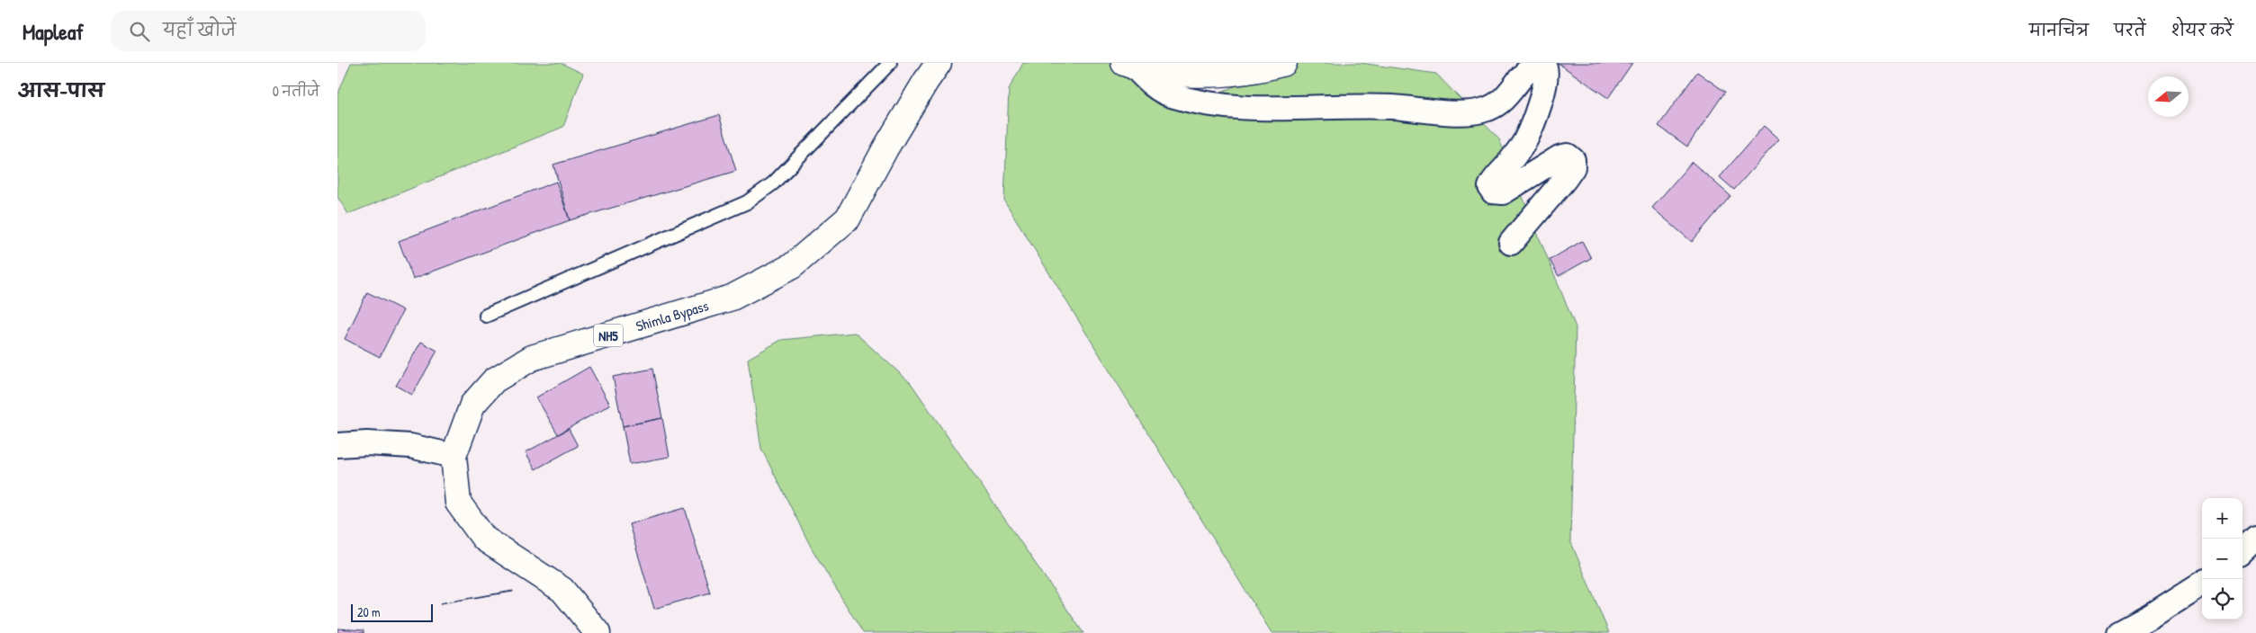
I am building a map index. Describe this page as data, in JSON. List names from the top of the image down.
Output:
{
  "streets": {
    "highway": ["Shimla Bypass", "NH5"]
  },
  "scale_bar": "20 m",
  "north": "left",
  "page": {
    "header": "Mapleaf",
    "search": "यहाँ खोजें",
    "nav": ["मानचित्र", "परतें", "शेयर करें"],
    "heading": ["आस-पास", "0 नतीजे"],
    "map_buttons": ["+", "−"],
    "scale": "20 m"
  }
}
